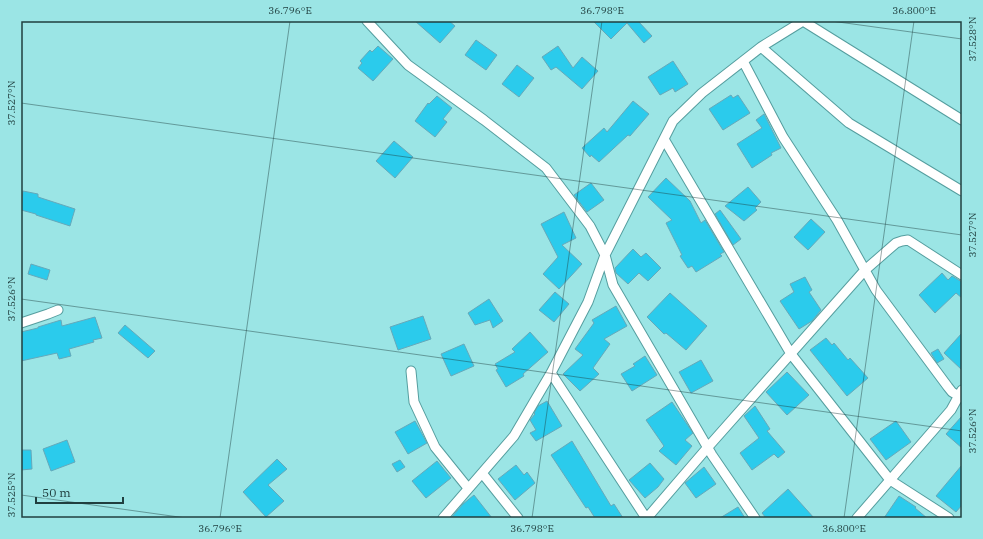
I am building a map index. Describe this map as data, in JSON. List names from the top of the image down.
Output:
{
  "scale_bar": "50 m",
  "coordinates": [
    "36.796°E",
    "36.798°E",
    "36.800°E",
    "37.528°N",
    "37.527°N",
    "37.526°N",
    "37.525°N"
  ]
}
